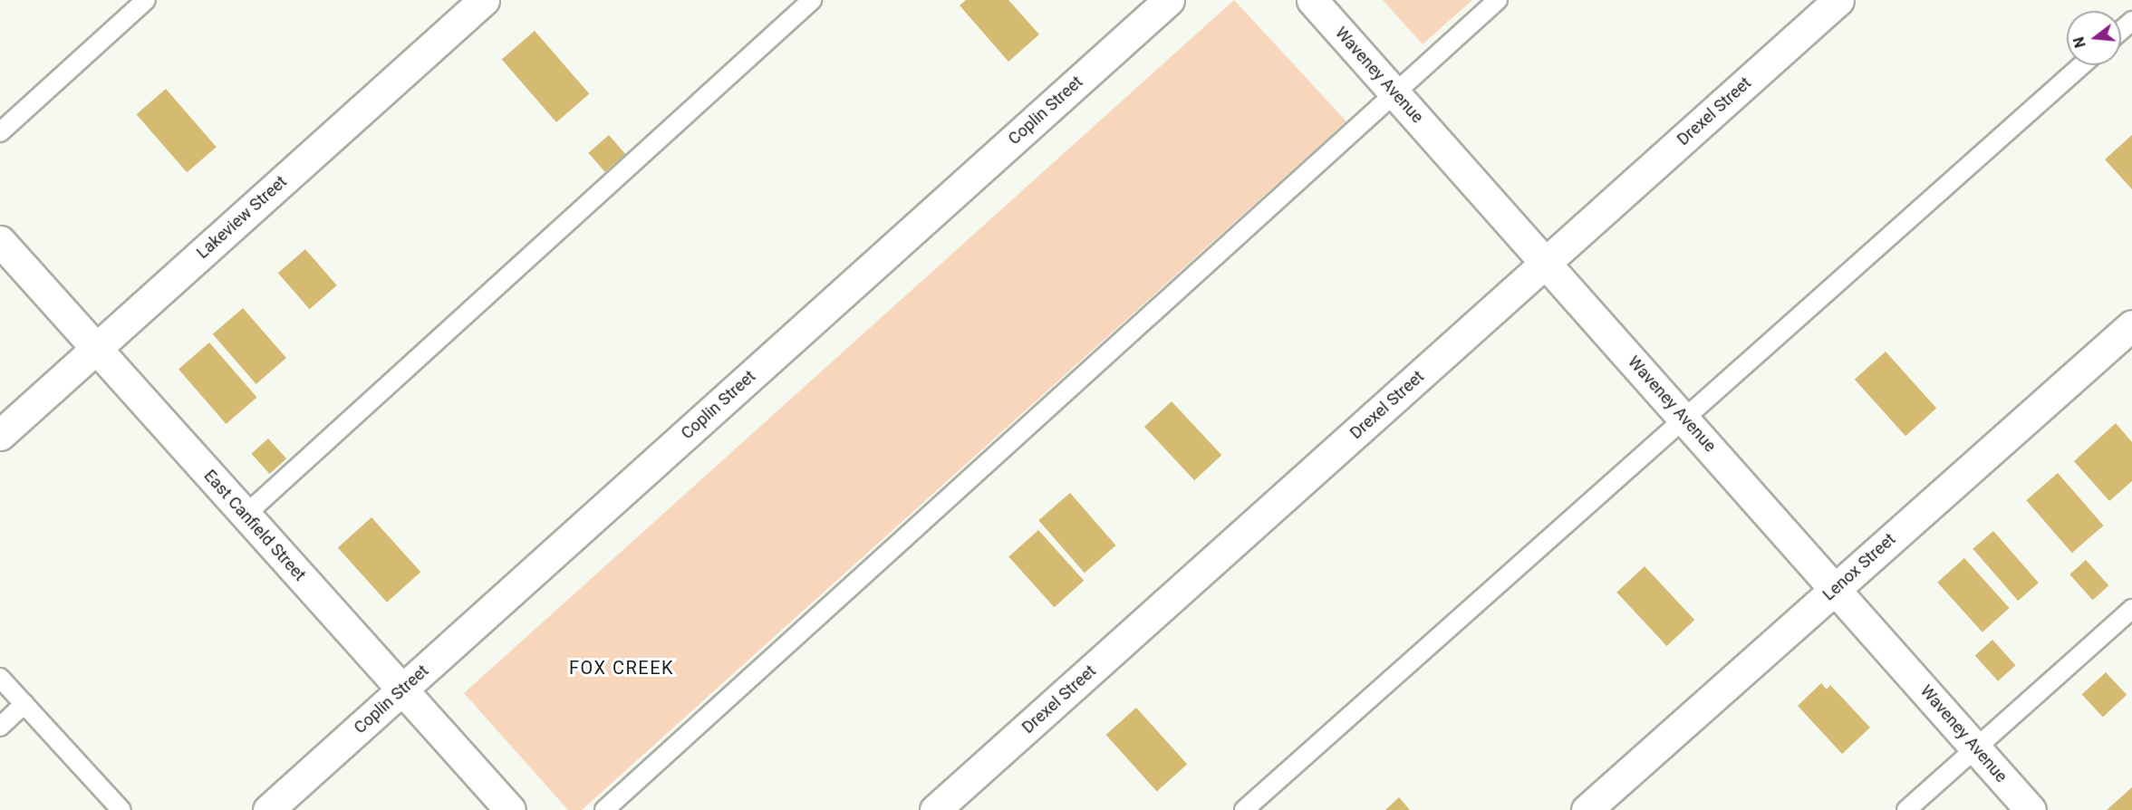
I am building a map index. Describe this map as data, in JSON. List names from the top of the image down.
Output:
{
  "streets": {
    "street": [
      "Waveney Avenue",
      "Coplin Street",
      "Drexel Street",
      "Lakeview Street",
      "East Canfield Street",
      "Lenox Street"
    ]
  },
  "crossings": [
    ["Waveney Avenue", "Drexel Street"],
    ["Waveney Avenue", "Lenox Street"],
    ["Coplin Street", "East Canfield Street"],
    ["Lakeview Street", "East Canfield Street"]
  ],
  "districts": ["FOX CREEK"],
  "north": "left"
}
